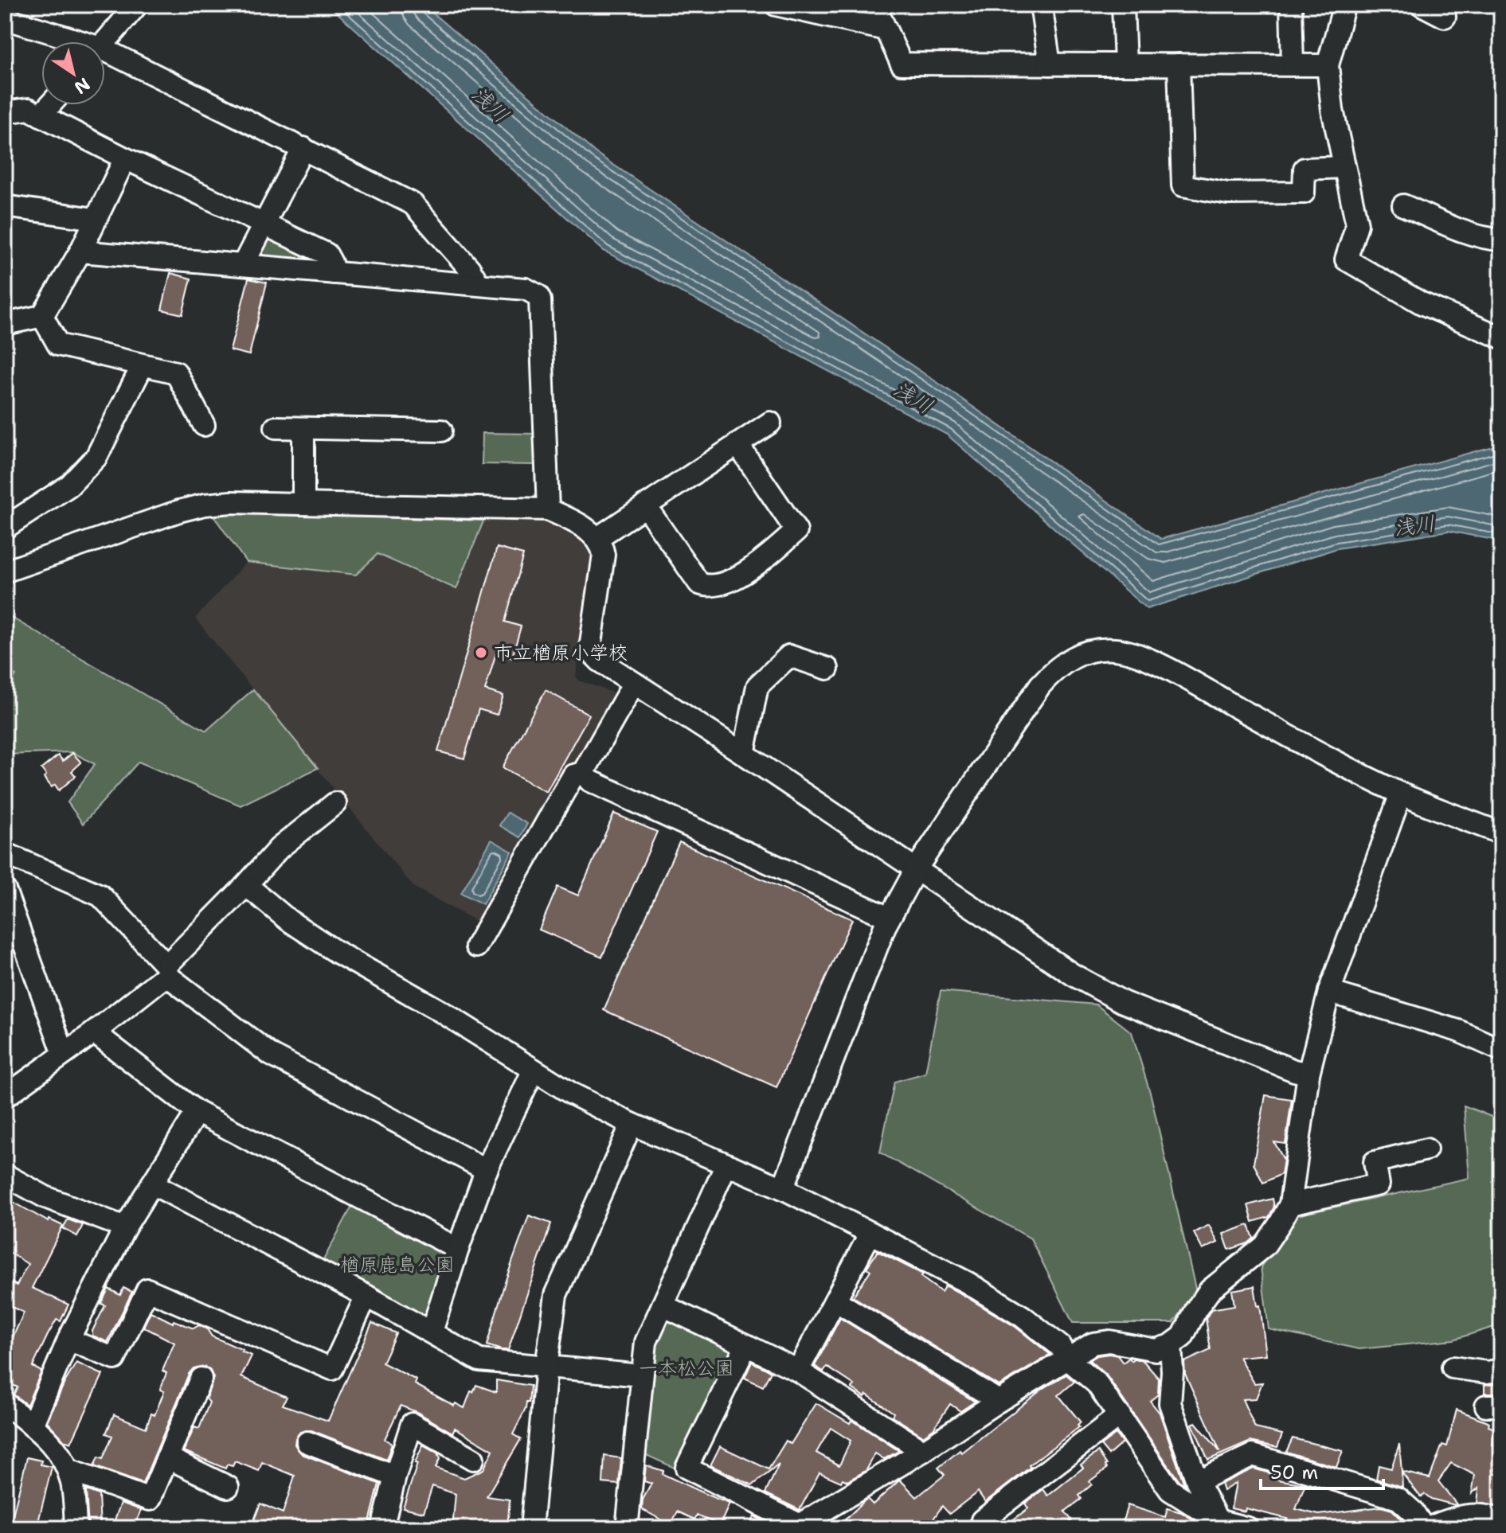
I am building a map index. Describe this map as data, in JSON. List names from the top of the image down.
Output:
{
  "water": ["浅川"],
  "parks": ["楢原鹿島公園", "一本松公園"],
  "places": ["市立楢原小学校"],
  "scale_bar": "50 m",
  "north": "bottom right"
}
